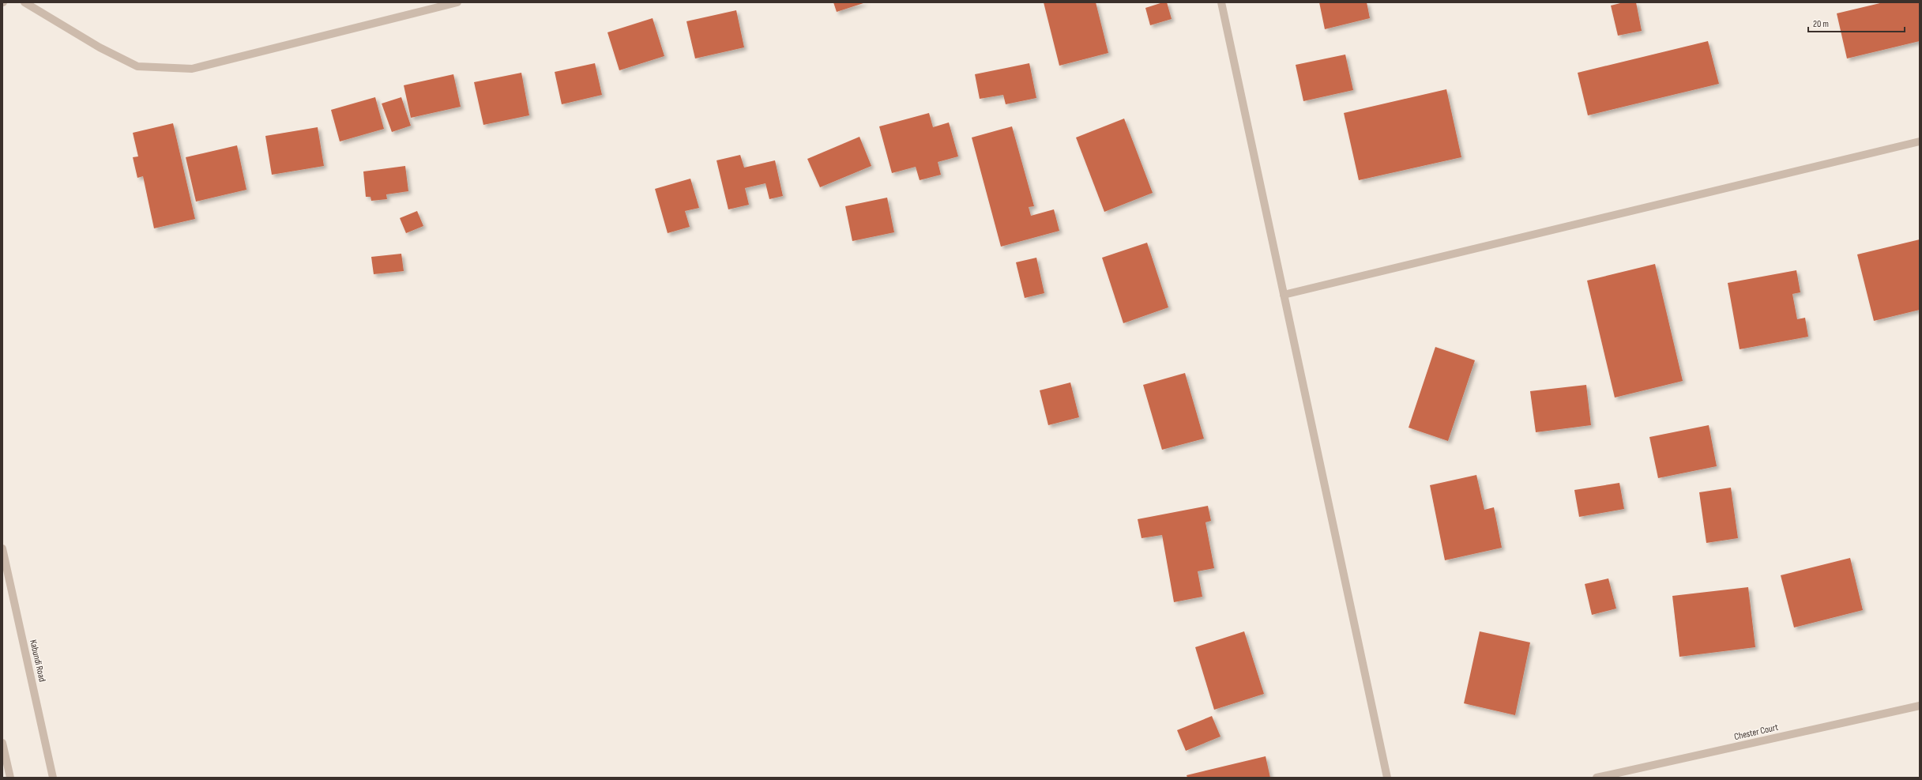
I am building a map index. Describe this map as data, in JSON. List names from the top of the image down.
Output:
{
  "streets": {
    "street": ["Kabundi Road", "Chester Court"]
  },
  "scale_bar": "20 m"
}
